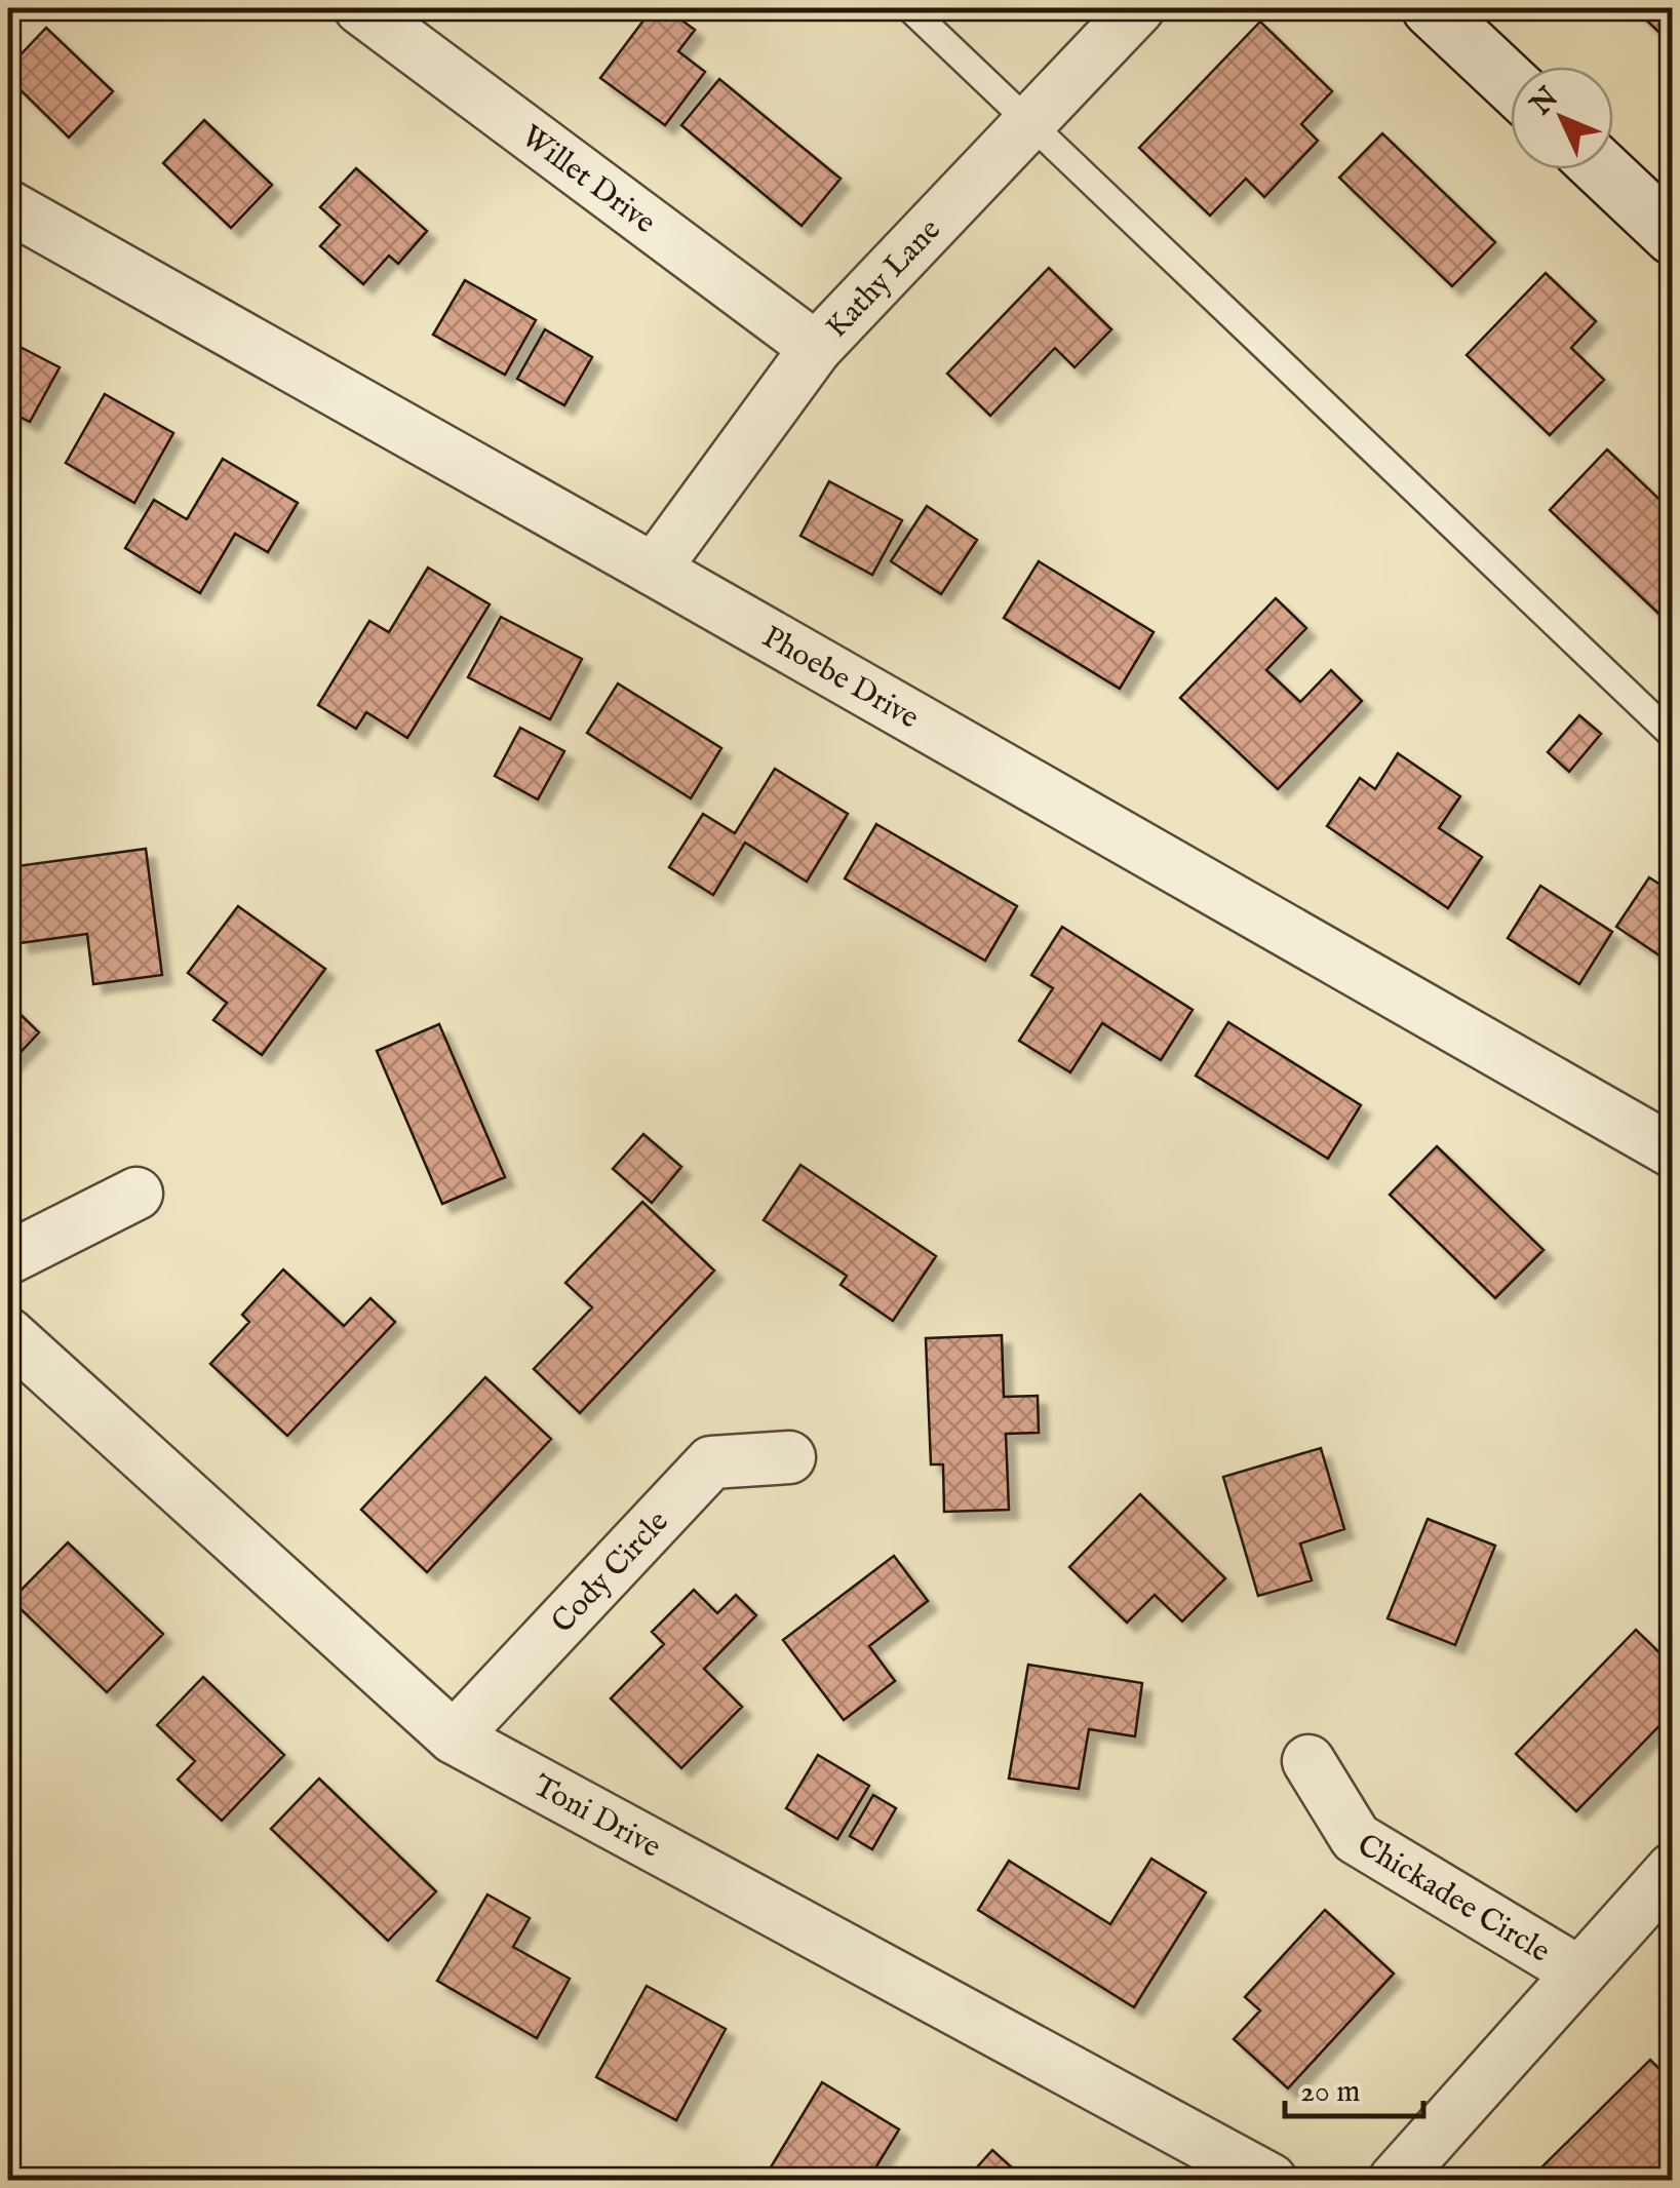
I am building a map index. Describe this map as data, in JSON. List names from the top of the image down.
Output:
{
  "streets": {
    "street": [
      "Willet Drive",
      "Kathy Lane",
      "Phoebe Drive",
      "Cody Circle",
      "Toni Drive",
      "Chickadee Circle"
    ]
  },
  "crossings": [
    ["Willet Drive", "Kathy Lane"],
    ["Kathy Lane", "Phoebe Drive"],
    ["Cody Circle", "Toni Drive"]
  ],
  "scale_bar": "20 m",
  "north": "top left"
}
